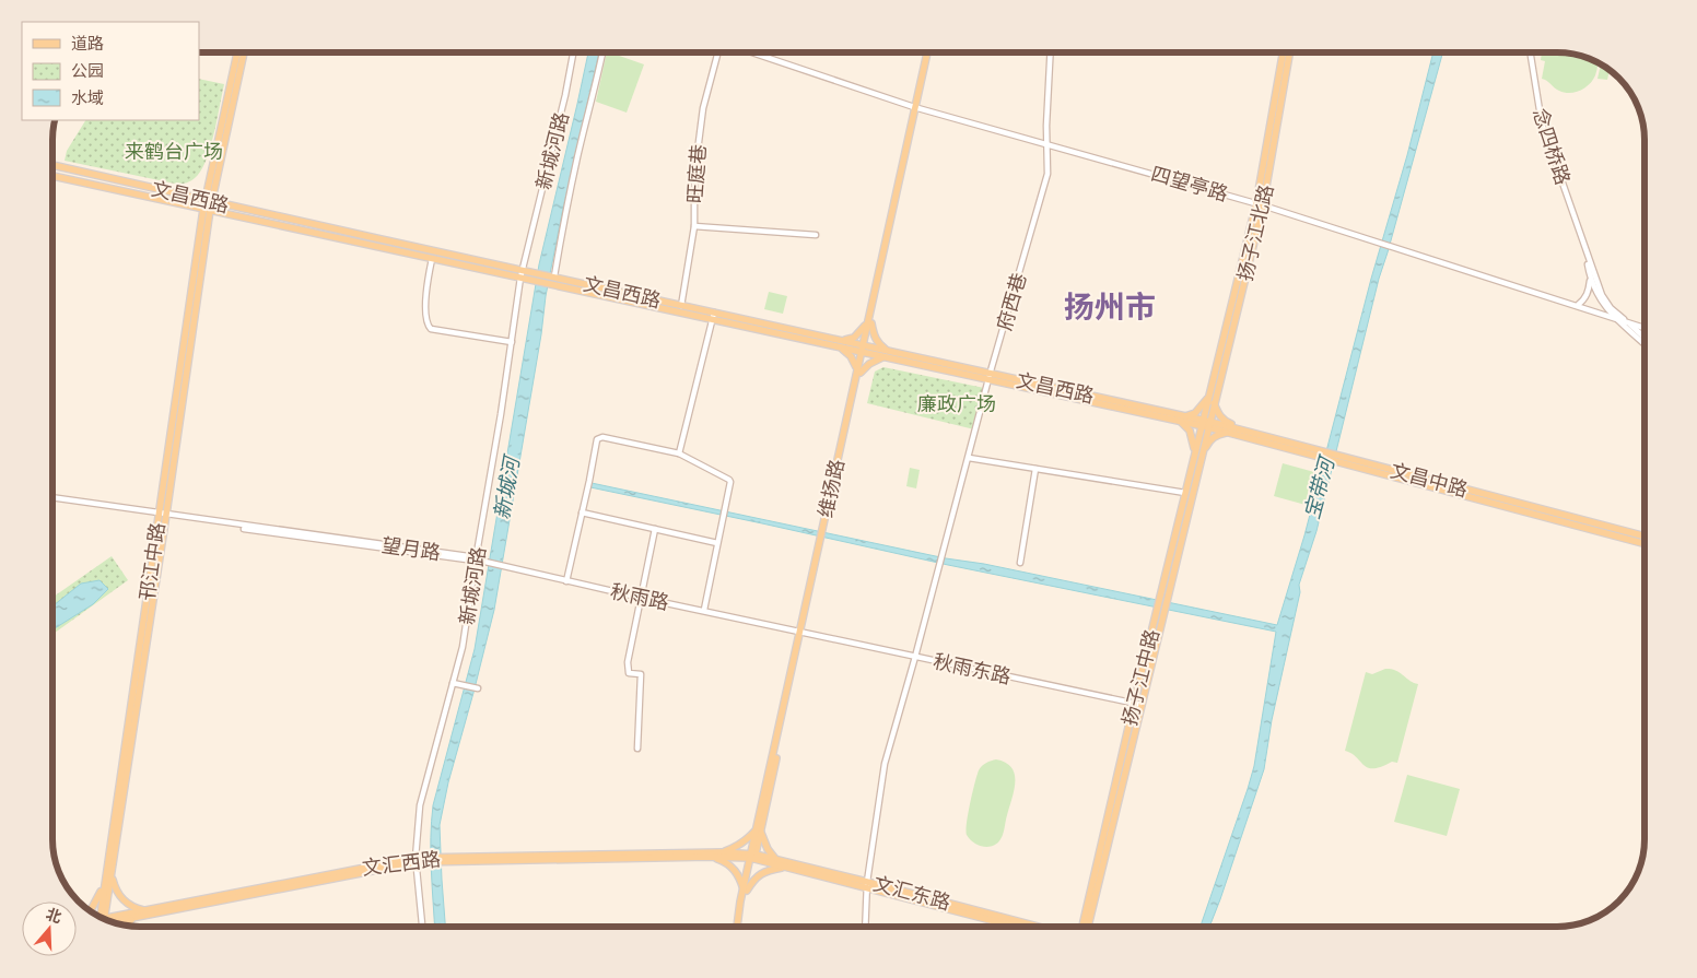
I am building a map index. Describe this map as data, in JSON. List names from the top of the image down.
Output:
{
  "streets": {
    "main road": [
      "文昌西路",
      "扬子江北路",
      "文昌中路",
      "维扬路",
      "邗江中路",
      "扬子江中路",
      "文汇西路",
      "文汇东路"
    ],
    "street": [
      "念四桥路",
      "新城河路",
      "旺庭巷",
      "四望亭路",
      "府西巷",
      "望月路",
      "秋雨路",
      "秋雨东路"
    ]
  },
  "crossings": [
    ["念四桥路", "四望亭路"],
    ["新城河路", "文昌西路"],
    ["新城河路", "望月路"],
    ["新城河路", "秋雨路"],
    ["新城河路", "文汇西路"],
    ["旺庭巷", "文昌西路"],
    ["四望亭路", "扬子江北路"],
    ["四望亭路", "府西巷"],
    ["四望亭路", "维扬路"],
    ["文昌西路", "扬子江北路"],
    ["文昌西路", "府西巷"],
    ["文昌西路", "文昌中路"],
    ["文昌西路", "维扬路"],
    ["文昌西路", "邗江中路"],
    ["文昌西路", "扬子江中路"],
    ["扬子江北路", "文昌中路"],
    ["扬子江北路", "扬子江中路"],
    ["府西巷", "秋雨东路"],
    ["府西巷", "文汇东路"],
    ["文昌中路", "扬子江中路"],
    ["维扬路", "秋雨路"],
    ["维扬路", "秋雨东路"],
    ["维扬路", "文汇西路"],
    ["维扬路", "文汇东路"],
    ["望月路", "邗江中路"],
    ["望月路", "秋雨路"],
    ["秋雨路", "秋雨东路"],
    ["秋雨东路", "扬子江中路"],
    ["文汇西路", "文汇东路"]
  ],
  "districts": ["扬州市"],
  "water": ["新城河", "宝带河"],
  "parks": ["来鹤台广场", "廉政广场"],
  "legend": ["道路", "公园", "水域"],
  "north": "top"
}
